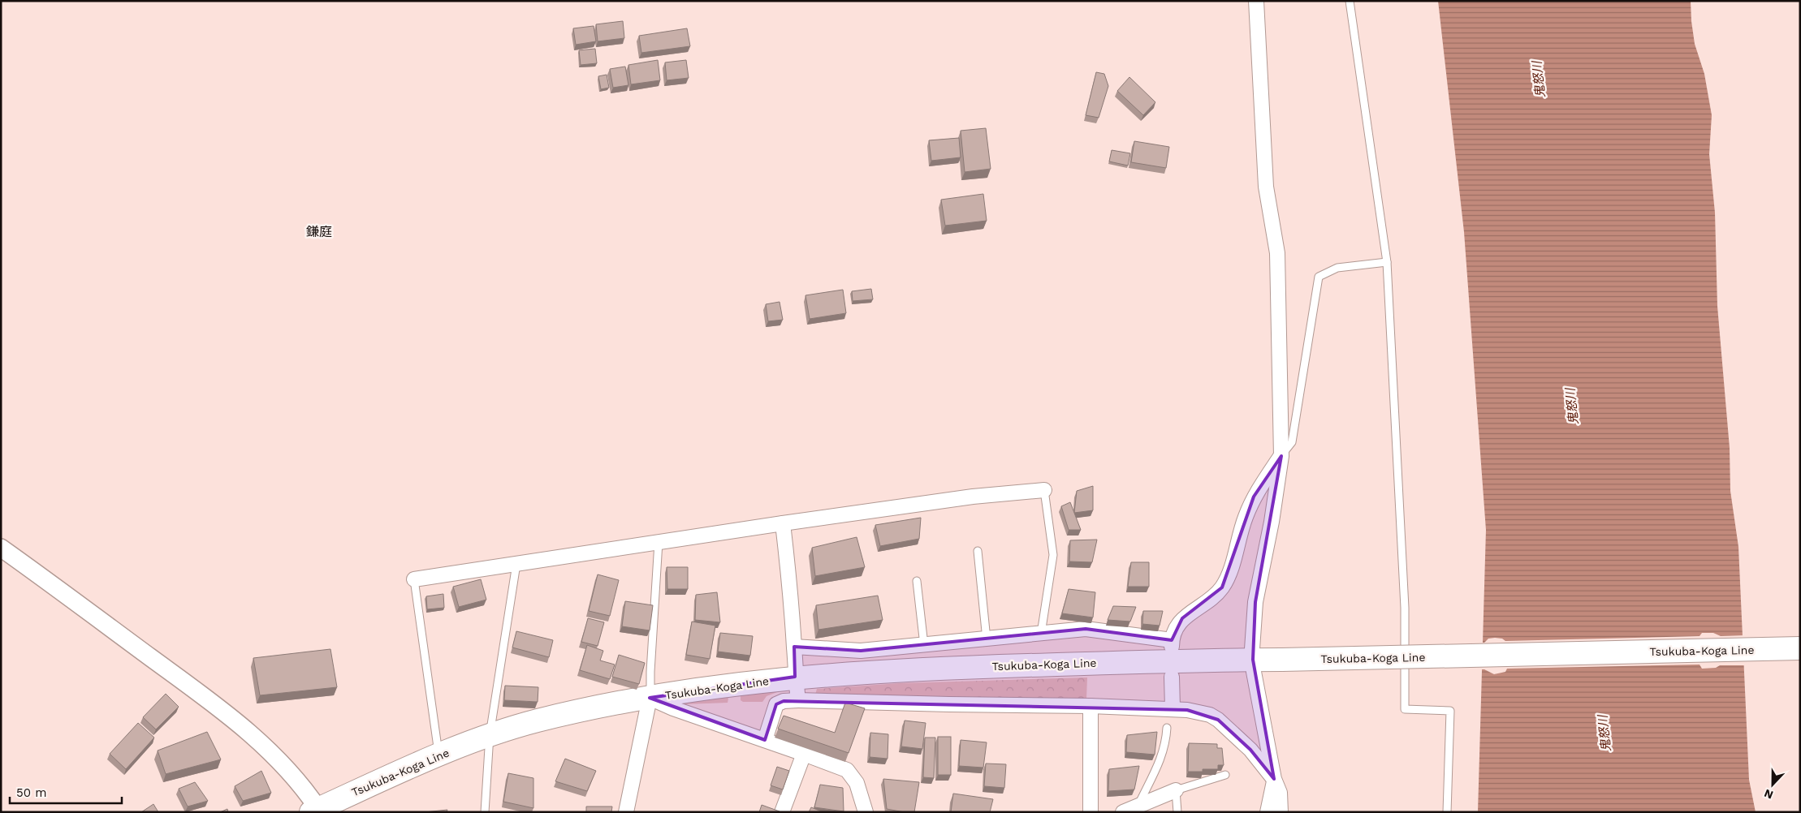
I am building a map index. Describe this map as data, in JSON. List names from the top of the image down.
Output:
{
  "streets": {
    "main road": ["Tsukuba-Koga Line"]
  },
  "districts": ["鎌庭"],
  "water": ["鬼怒川"],
  "scale_bar": "50 m",
  "north": "bottom"
}
